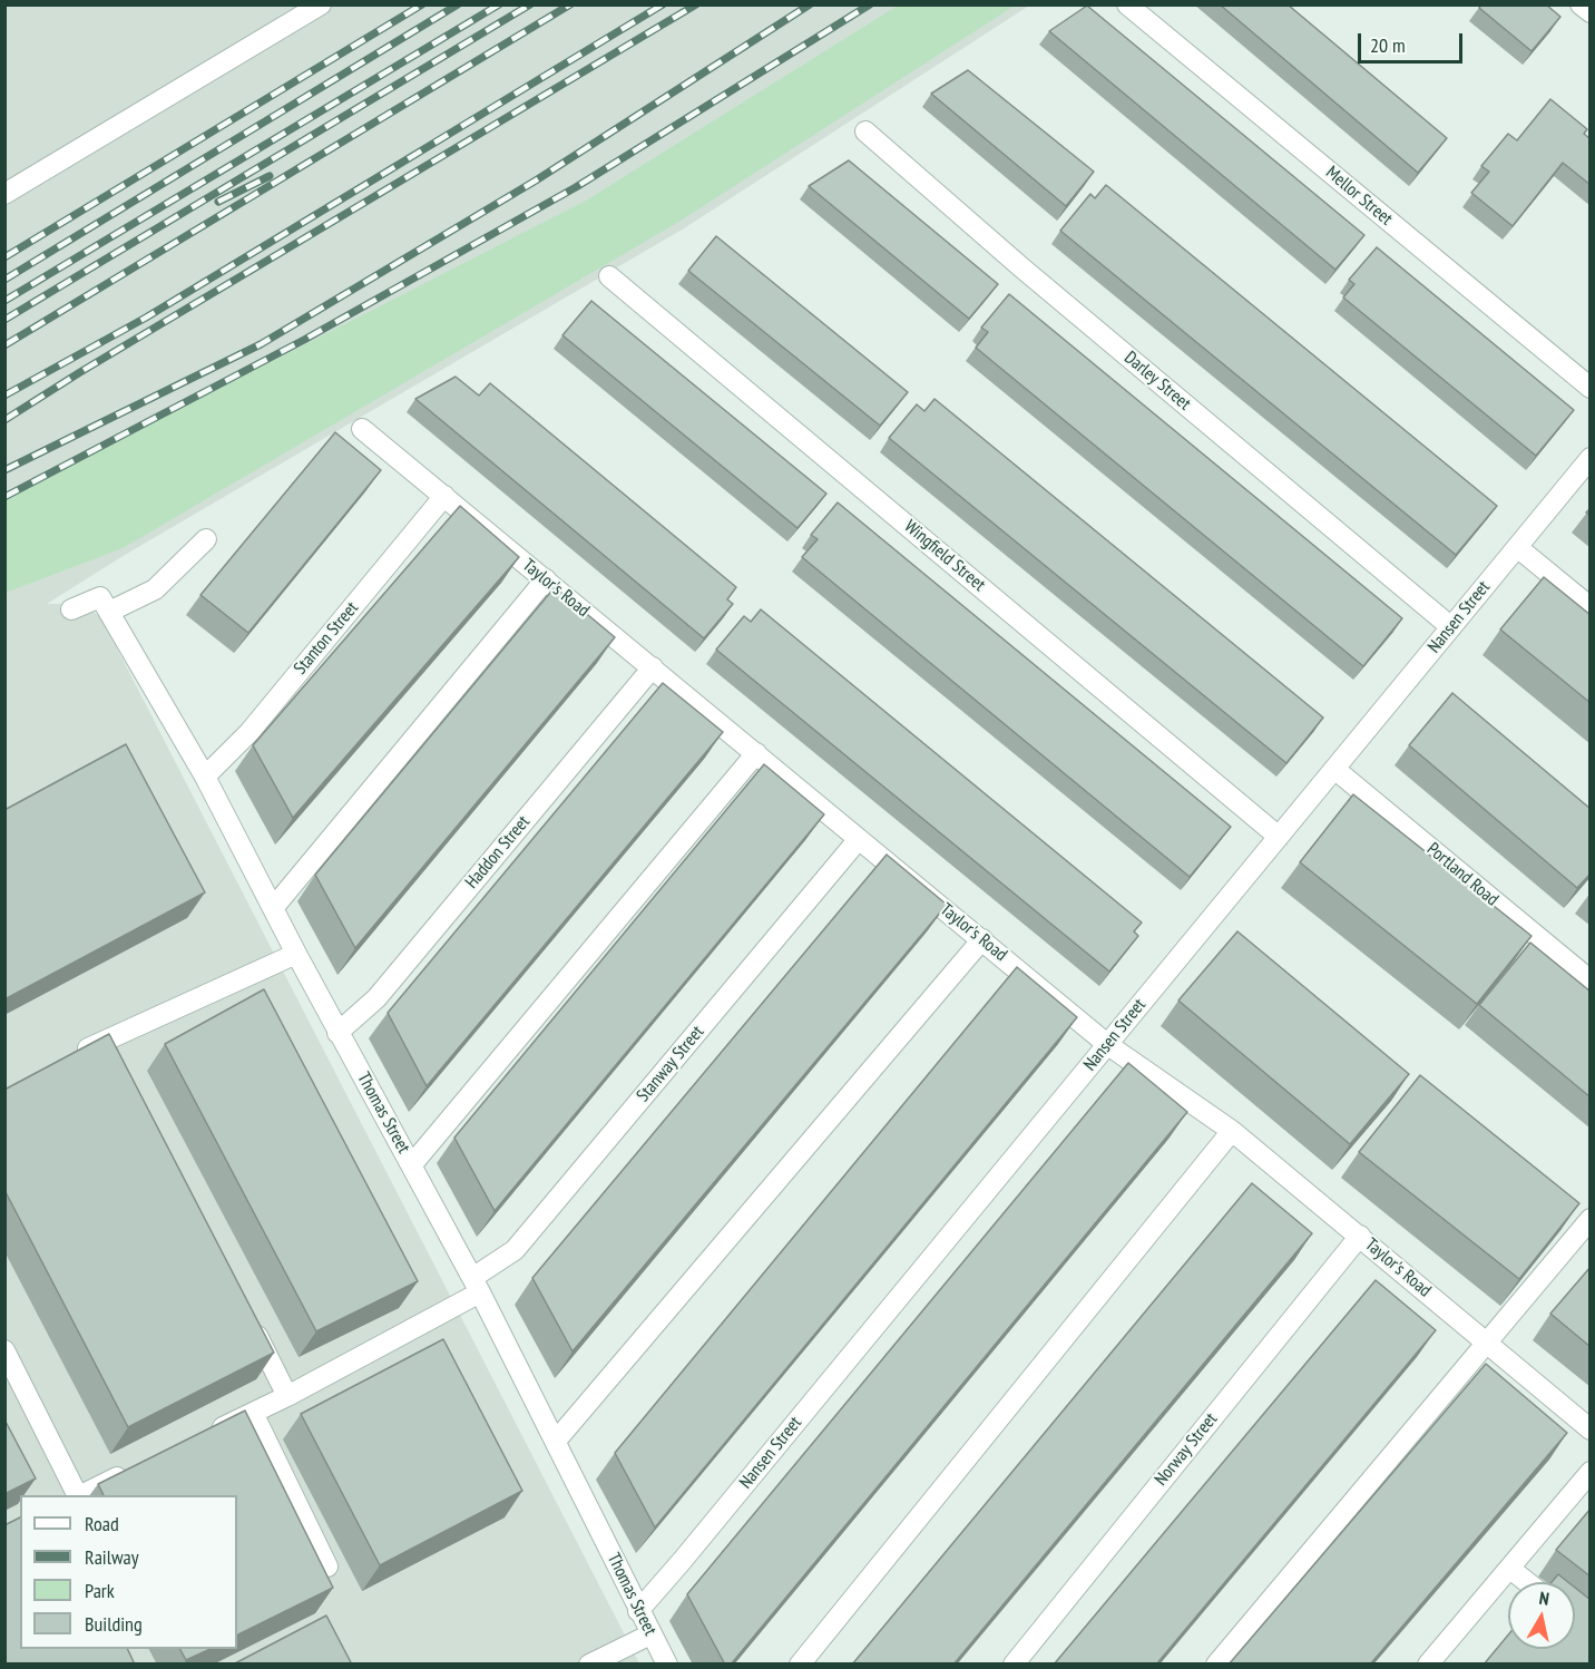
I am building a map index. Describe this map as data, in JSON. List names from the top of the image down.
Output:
{
  "streets": {
    "street": [
      "Mellor Street",
      "Darley Street",
      "Wingfield Street",
      "Taylor's Road",
      "Nansen Street",
      "Stanton Street",
      "Haddon Street",
      "Portland Road",
      "Stanway Street",
      "Thomas Street",
      "Norway Street"
    ]
  },
  "crossings": [
    ["Darley Street", "Nansen Street"],
    ["Wingfield Street", "Nansen Street"],
    ["Taylor's Road", "Nansen Street"],
    ["Taylor's Road", "Stanton Street"],
    ["Taylor's Road", "Haddon Street"],
    ["Taylor's Road", "Stanway Street"],
    ["Taylor's Road", "Norway Street"],
    ["Nansen Street", "Portland Road"],
    ["Nansen Street", "Thomas Street"],
    ["Stanton Street", "Thomas Street"],
    ["Haddon Street", "Thomas Street"],
    ["Stanway Street", "Thomas Street"]
  ],
  "legend": [
    "Road",
    "Railway",
    "Park",
    "Building"
  ],
  "scale_bar": "20 m",
  "north": "top"
}
